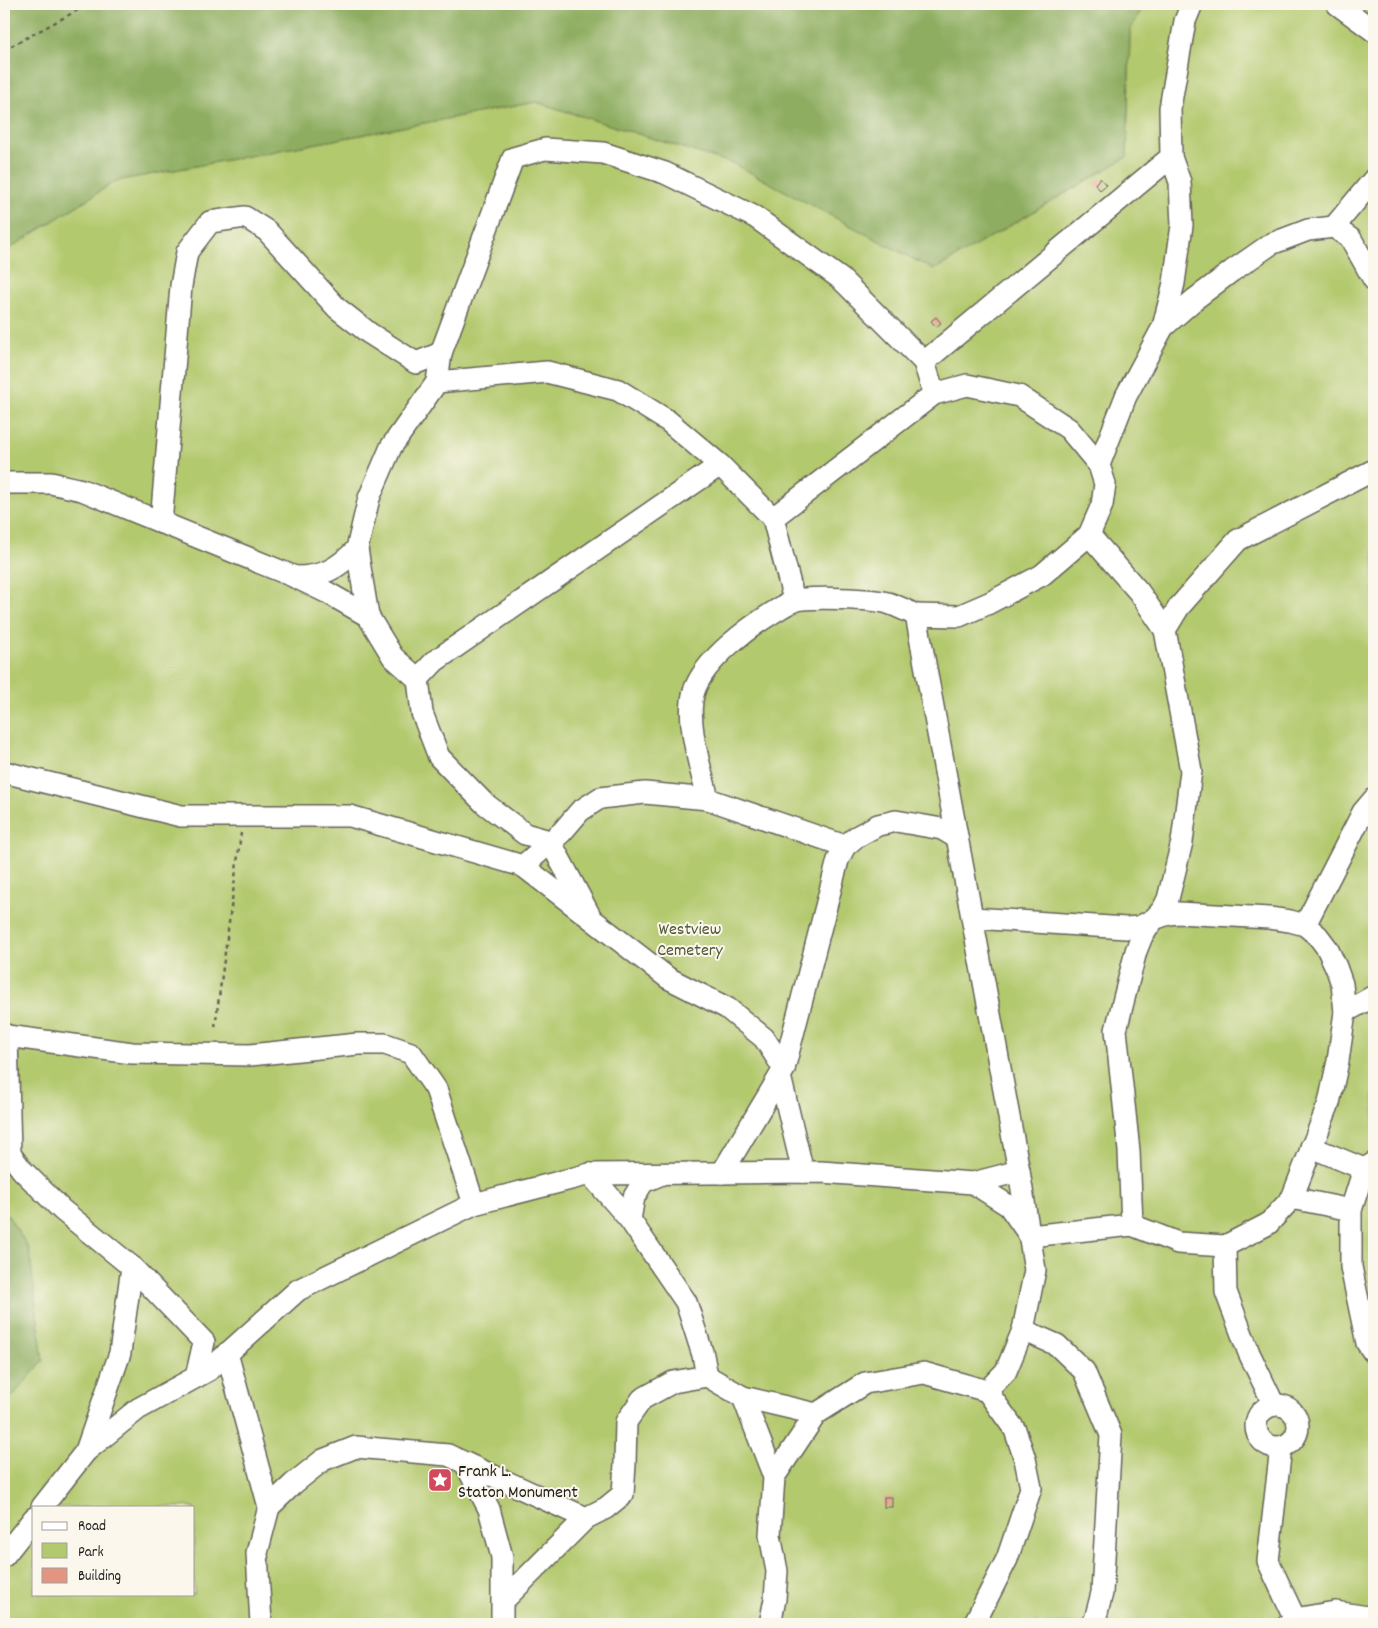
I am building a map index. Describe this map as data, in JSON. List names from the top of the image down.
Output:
{
  "parks": ["Westview Cemetery"],
  "places": {
    "place": ["Frank L. Staton Monument"]
  },
  "legend": ["Road", "Park", "Building"]
}
